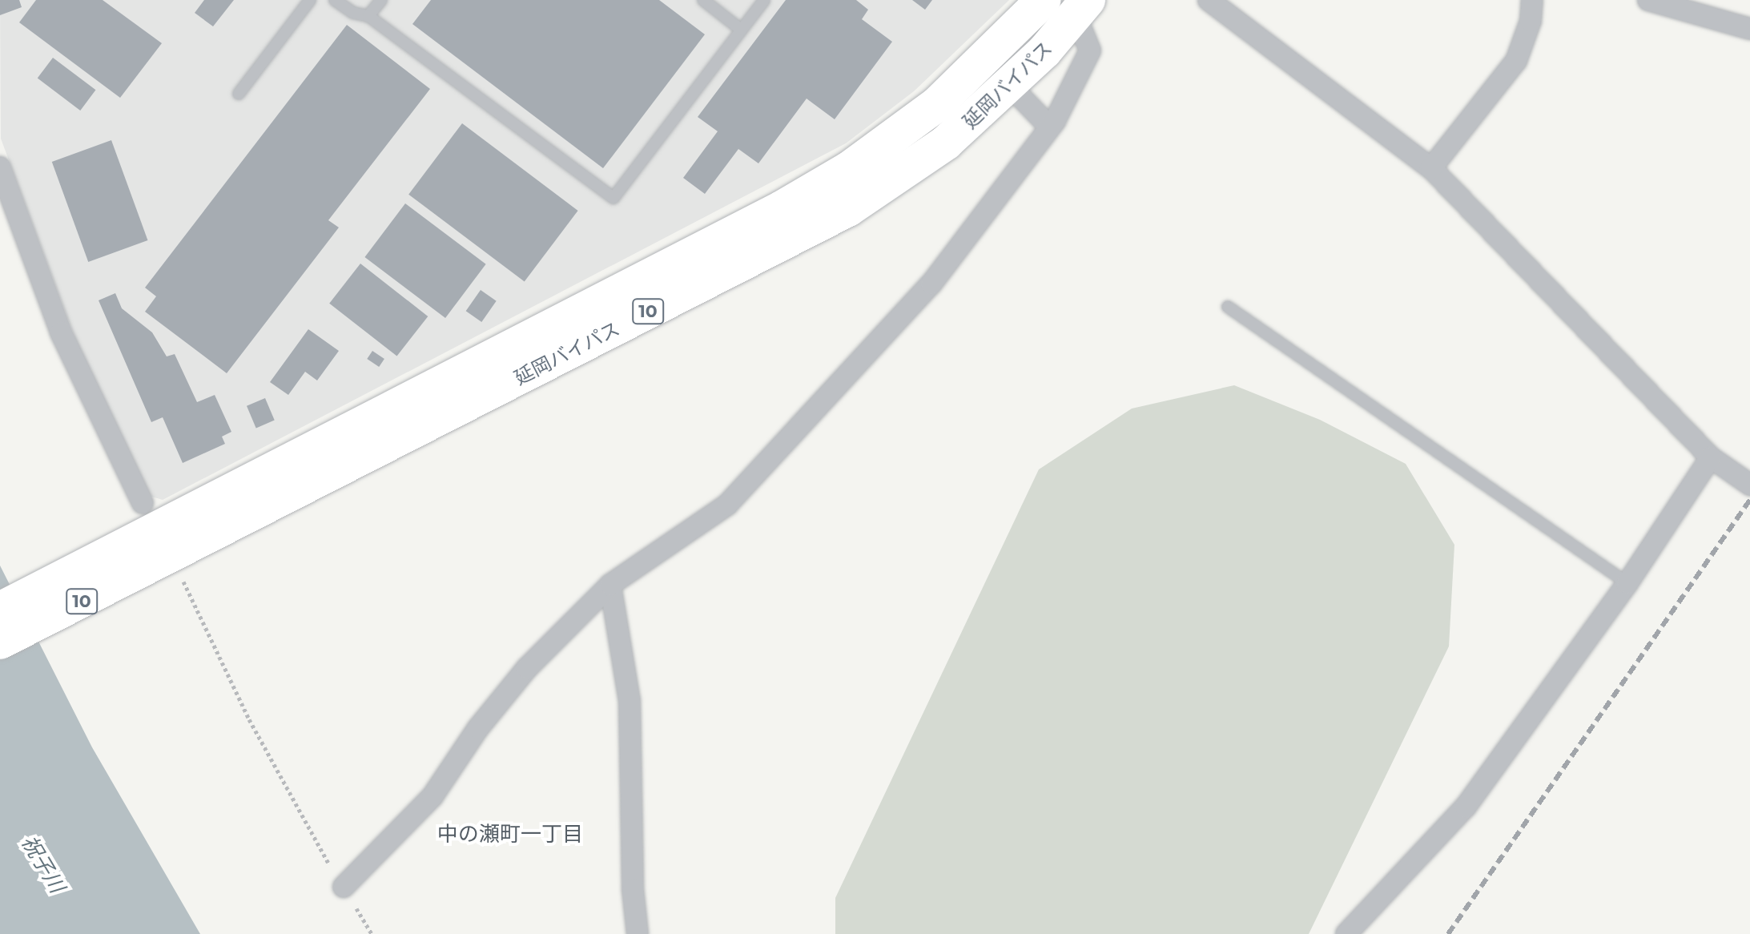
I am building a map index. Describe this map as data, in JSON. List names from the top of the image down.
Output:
{
  "streets": {
    "highway": ["延岡バイパス", "10"]
  },
  "districts": ["中の瀬町一丁目"],
  "water": ["祝子川"]
}
